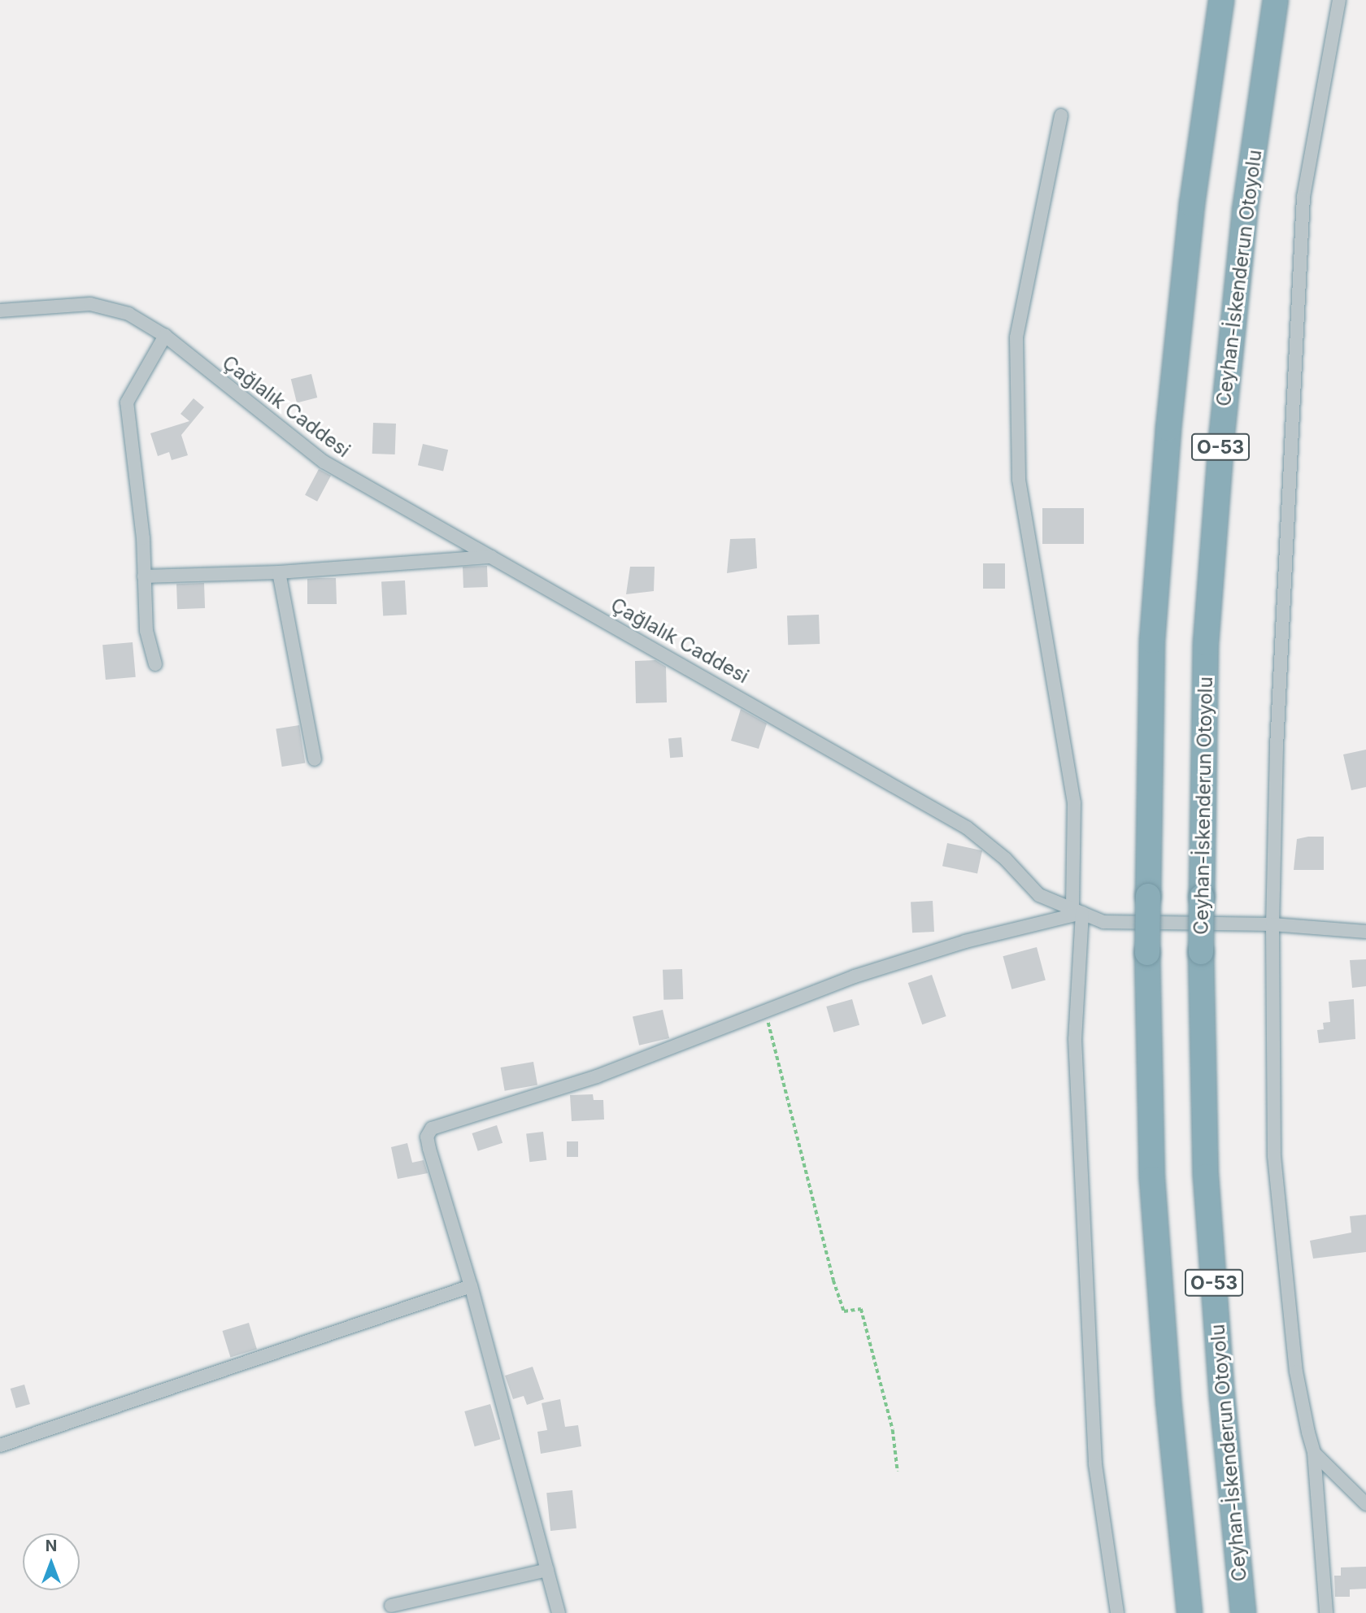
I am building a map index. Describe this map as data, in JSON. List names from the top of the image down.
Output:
{
  "streets": {
    "highway": ["Ceyhan-İskenderun Otoyolu", "O-53"],
    "street": ["Çağlalık Caddesi"]
  },
  "north": "top"
}
